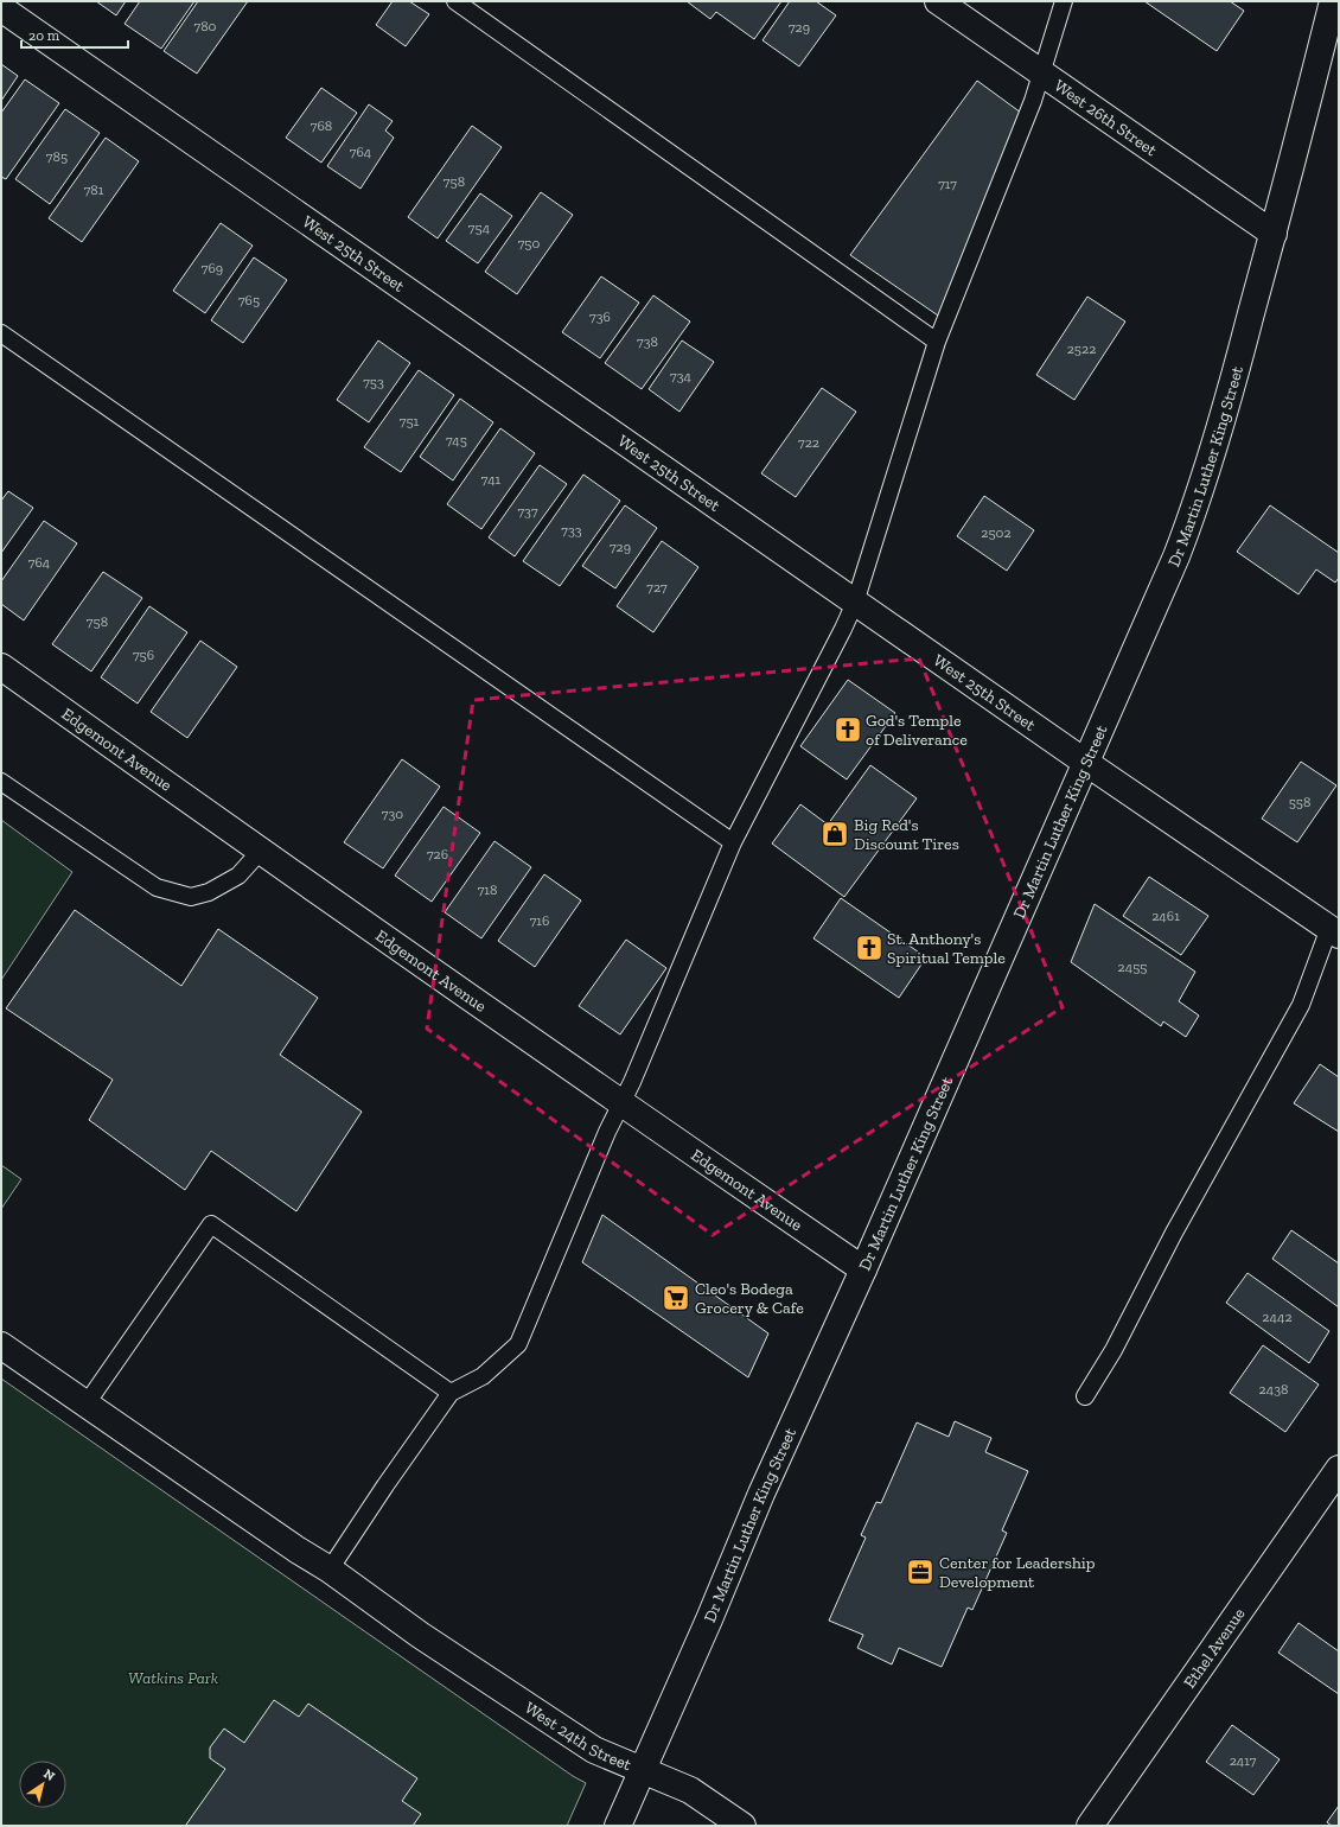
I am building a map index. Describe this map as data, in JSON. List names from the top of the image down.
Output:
{
  "streets": {
    "street": [
      "West 26th Street",
      "West 25th Street",
      "Dr Martin Luther King Street",
      "Edgemont Avenue",
      "Ethel Avenue",
      "West 24th Street"
    ]
  },
  "crossings": [
    ["West 26th Street", "Dr Martin Luther King Street"],
    ["West 25th Street", "Dr Martin Luther King Street"],
    ["Dr Martin Luther King Street", "Edgemont Avenue"],
    ["Dr Martin Luther King Street", "West 24th Street"]
  ],
  "parks": ["Watkins Park"],
  "places": {
    "church": ["God's Temple of Deliverance", "St. Anthony's Spiritual Temple"],
    "shop": ["Big Red's Discount Tires"],
    "supermarket": ["Cleo's Bodega Grocery & Cafe"],
    "office": ["Center for Leadership Development"]
  },
  "house_numbers": [
    "780",
    "729",
    "768",
    "764",
    "785",
    "758",
    "717",
    "781",
    "754",
    "750",
    "769",
    "765",
    "736",
    "738",
    "2522",
    "734",
    "753",
    "751",
    "745",
    "722",
    "741",
    "737",
    "733",
    "2502",
    "729",
    "764",
    "727",
    "758",
    "756",
    "558",
    "730",
    "726",
    "718",
    "2461",
    "716",
    "2455",
    "2442",
    "2438",
    "2417"
  ],
  "scale_bar": "20 m",
  "north": "top right"
}
